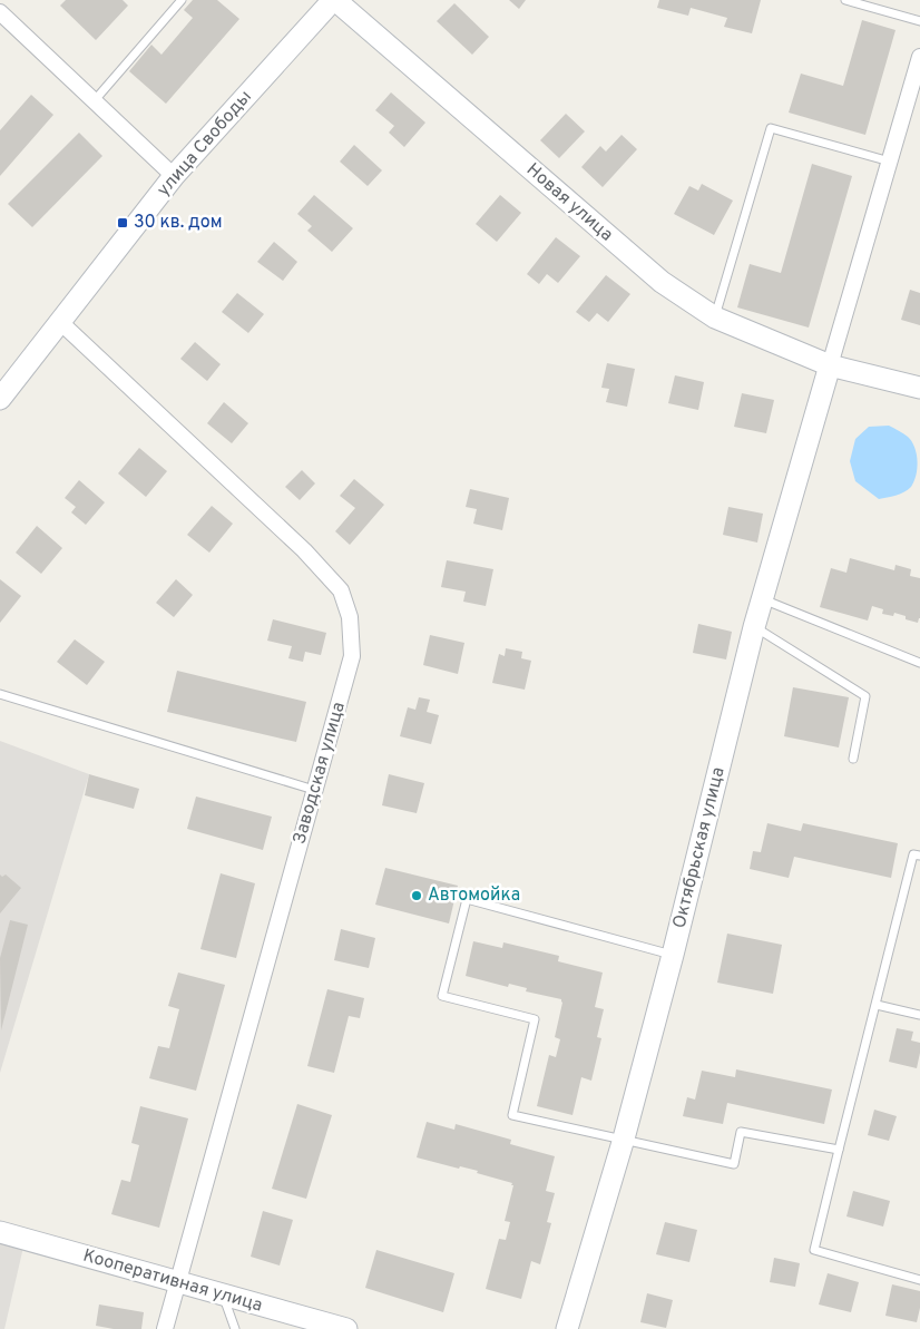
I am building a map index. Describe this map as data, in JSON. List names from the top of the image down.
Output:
{
  "streets": {
    "street": [
      "улица Свободы",
      "Новая улица",
      "Заводская улица",
      "Октябрьская улица",
      "Кооперативная улица"
    ]
  },
  "crossings": [
    ["улица Свободы", "Новая улица"],
    ["улица Свободы", "Заводская улица"],
    ["Новая улица", "Октябрьская улица"],
    ["Заводская улица", "Кооперативная улица"]
  ],
  "places": {
    "transit": ["30 кв. дом"],
    "other": ["Автомойка"]
  }
}
